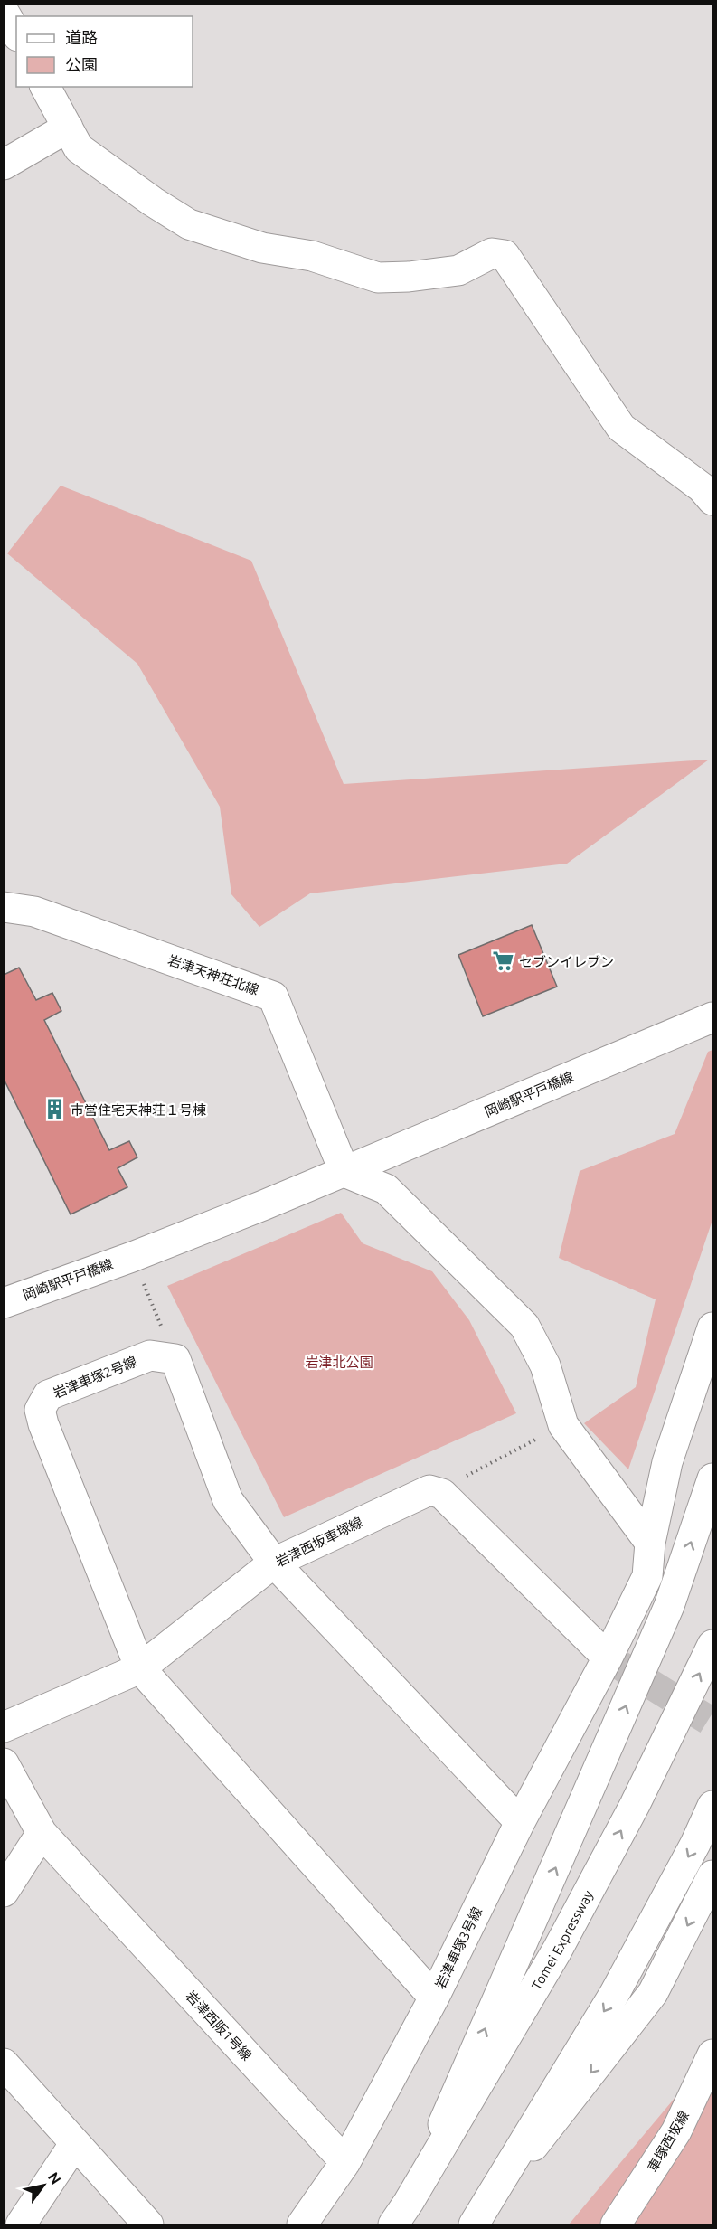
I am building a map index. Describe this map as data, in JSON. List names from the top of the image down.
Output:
{
  "streets": {
    "main road": [
      "岩津天神荘北線",
      "岡崎駅平戸橋線",
      "岩津車塚2号線",
      "岩津西坂車塚線",
      "Tomei Expressway",
      "岩津車塚3号線",
      "岩津西阪1号線",
      "車塚西坂線"
    ]
  },
  "crossings": [
    ["岩津天神荘北線", "岡崎駅平戸橋線"],
    ["岩津車塚2号線", "岩津西坂車塚線"],
    ["岩津車塚2号線", "岩津車塚3号線"],
    ["岩津西坂車塚線", "岩津車塚3号線"]
  ],
  "parks": ["岩津北公園"],
  "places": {
    "supermarket": ["セブンイレブン"],
    "building": ["市営住宅天神荘１号棟"]
  },
  "legend": ["道路", "公園"],
  "north": "top right"
}
